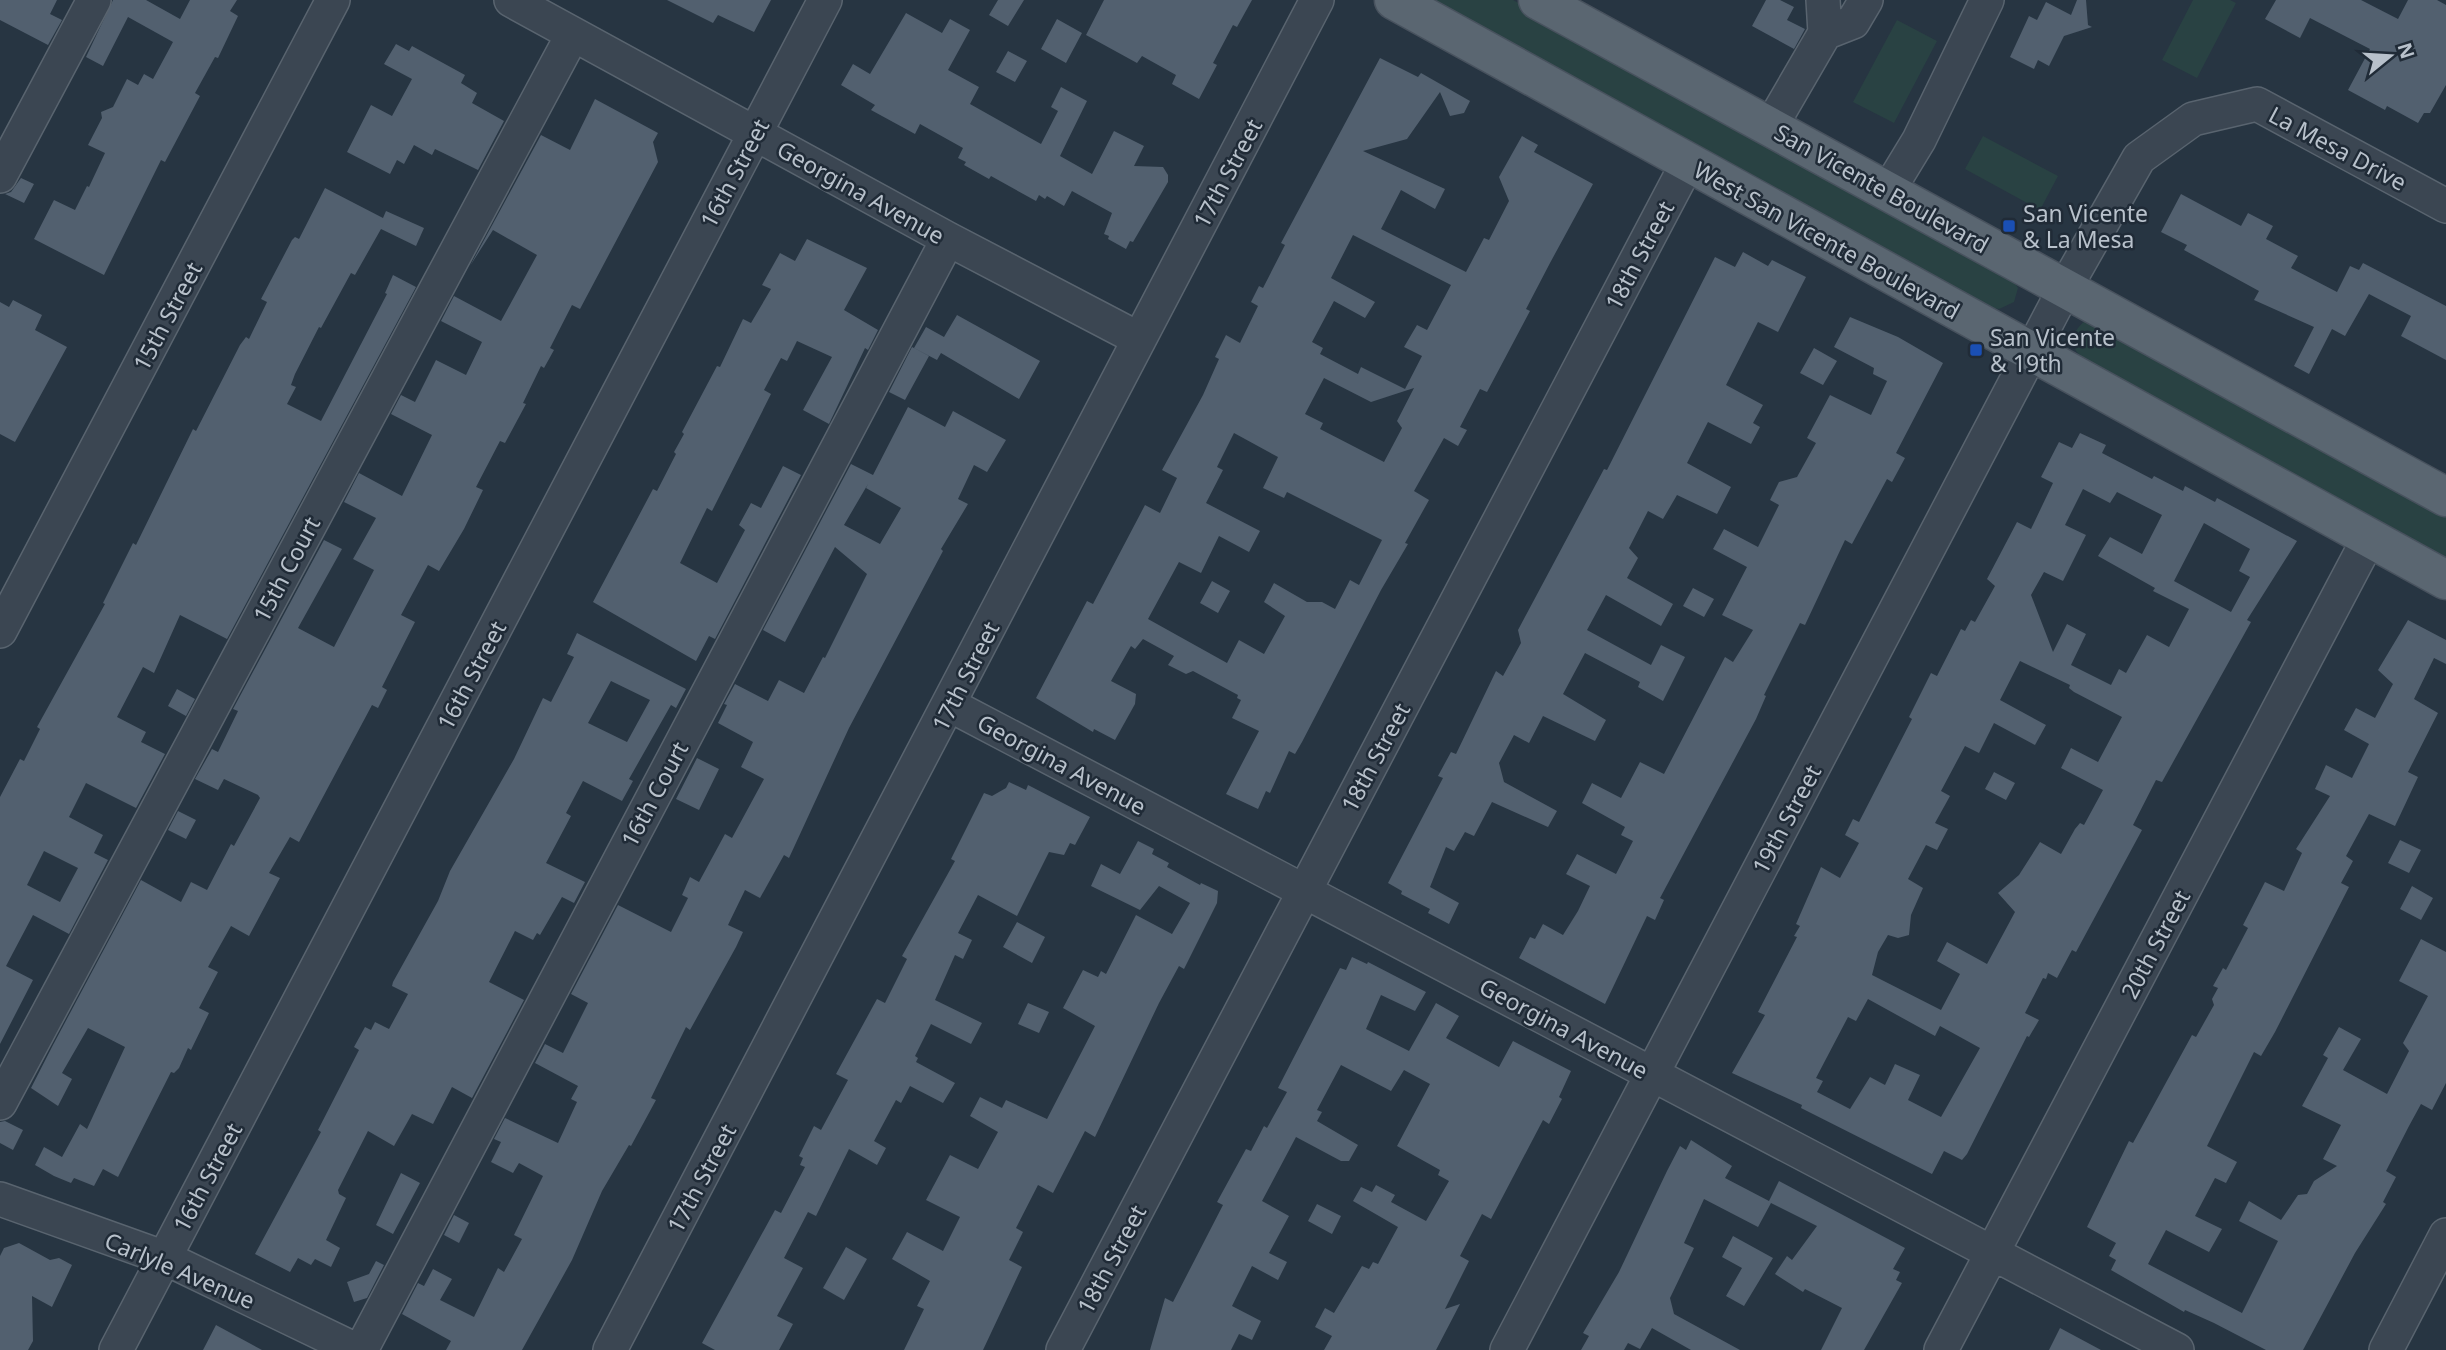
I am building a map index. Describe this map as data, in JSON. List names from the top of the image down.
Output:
{
  "streets": {
    "main road": ["San Vicente Boulevard", "West San Vicente Boulevard"],
    "street": [
      "La Mesa Drive",
      "16th Street",
      "17th Street",
      "Georgina Avenue",
      "18th Street",
      "15th Street",
      "15th Court",
      "16th Court",
      "19th Street",
      "20th Street",
      "Carlyle Avenue"
    ]
  },
  "crossings": [
    ["La Mesa Drive", "San Vicente Boulevard"],
    ["La Mesa Drive", "19th Street"],
    ["16th Street", "Georgina Avenue"],
    ["16th Street", "Carlyle Avenue"],
    ["17th Street", "Georgina Avenue"],
    ["San Vicente Boulevard", "19th Street"],
    ["Georgina Avenue", "18th Street"],
    ["Georgina Avenue", "15th Court"],
    ["Georgina Avenue", "16th Court"],
    ["Georgina Avenue", "19th Street"],
    ["Georgina Avenue", "20th Street"],
    ["West San Vicente Boulevard", "18th Street"],
    ["West San Vicente Boulevard", "19th Street"],
    ["West San Vicente Boulevard", "20th Street"],
    ["16th Court", "Carlyle Avenue"]
  ],
  "places": {
    "transit": ["San Vicente & La Mesa", "San Vicente & 19th"]
  },
  "north": "right"
}
